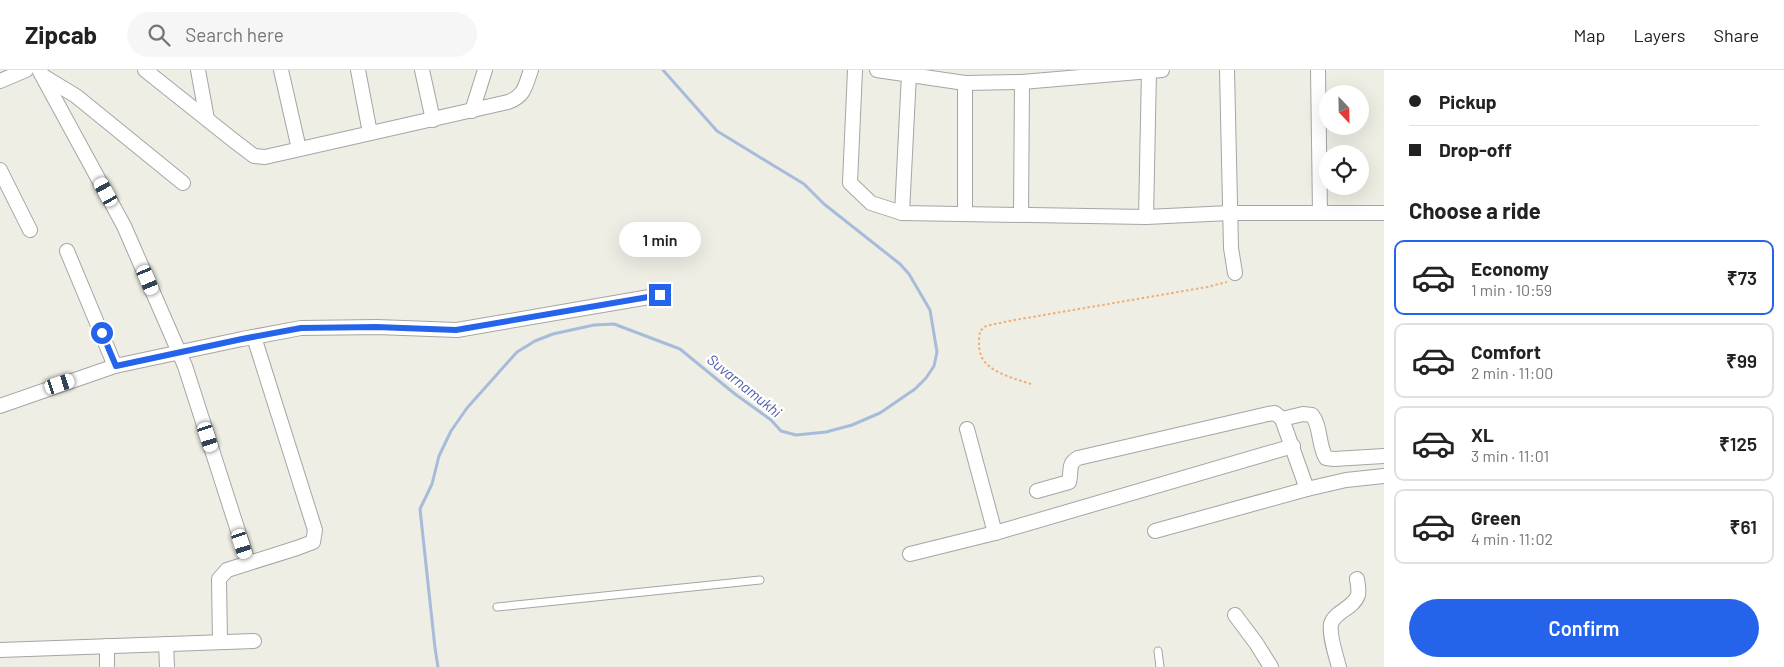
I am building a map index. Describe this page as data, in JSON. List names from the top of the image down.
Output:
{
  "water": ["Suvarnamukhi"],
  "north": "bottom",
  "page": {
    "header": "Zipcab",
    "search": "Search here",
    "nav": ["Map", "Layers", "Share"],
    "banner": ["Pickup", "Drop-off"],
    "heading": "Choose a ride",
    "bubble": "1 min",
    "list": [
      {
        "name": "Economy",
        "note": "1 min · 10:59",
        "value": "₹73"
      },
      {
        "name": "Comfort",
        "note": "2 min · 11:00",
        "value": "₹99"
      },
      {
        "name": "XL",
        "note": "3 min · 11:01",
        "value": "₹125"
      },
      {
        "name": "Green",
        "note": "4 min · 11:02",
        "value": "₹61"
      }
    ],
    "buttons": "Confirm"
  }
}
